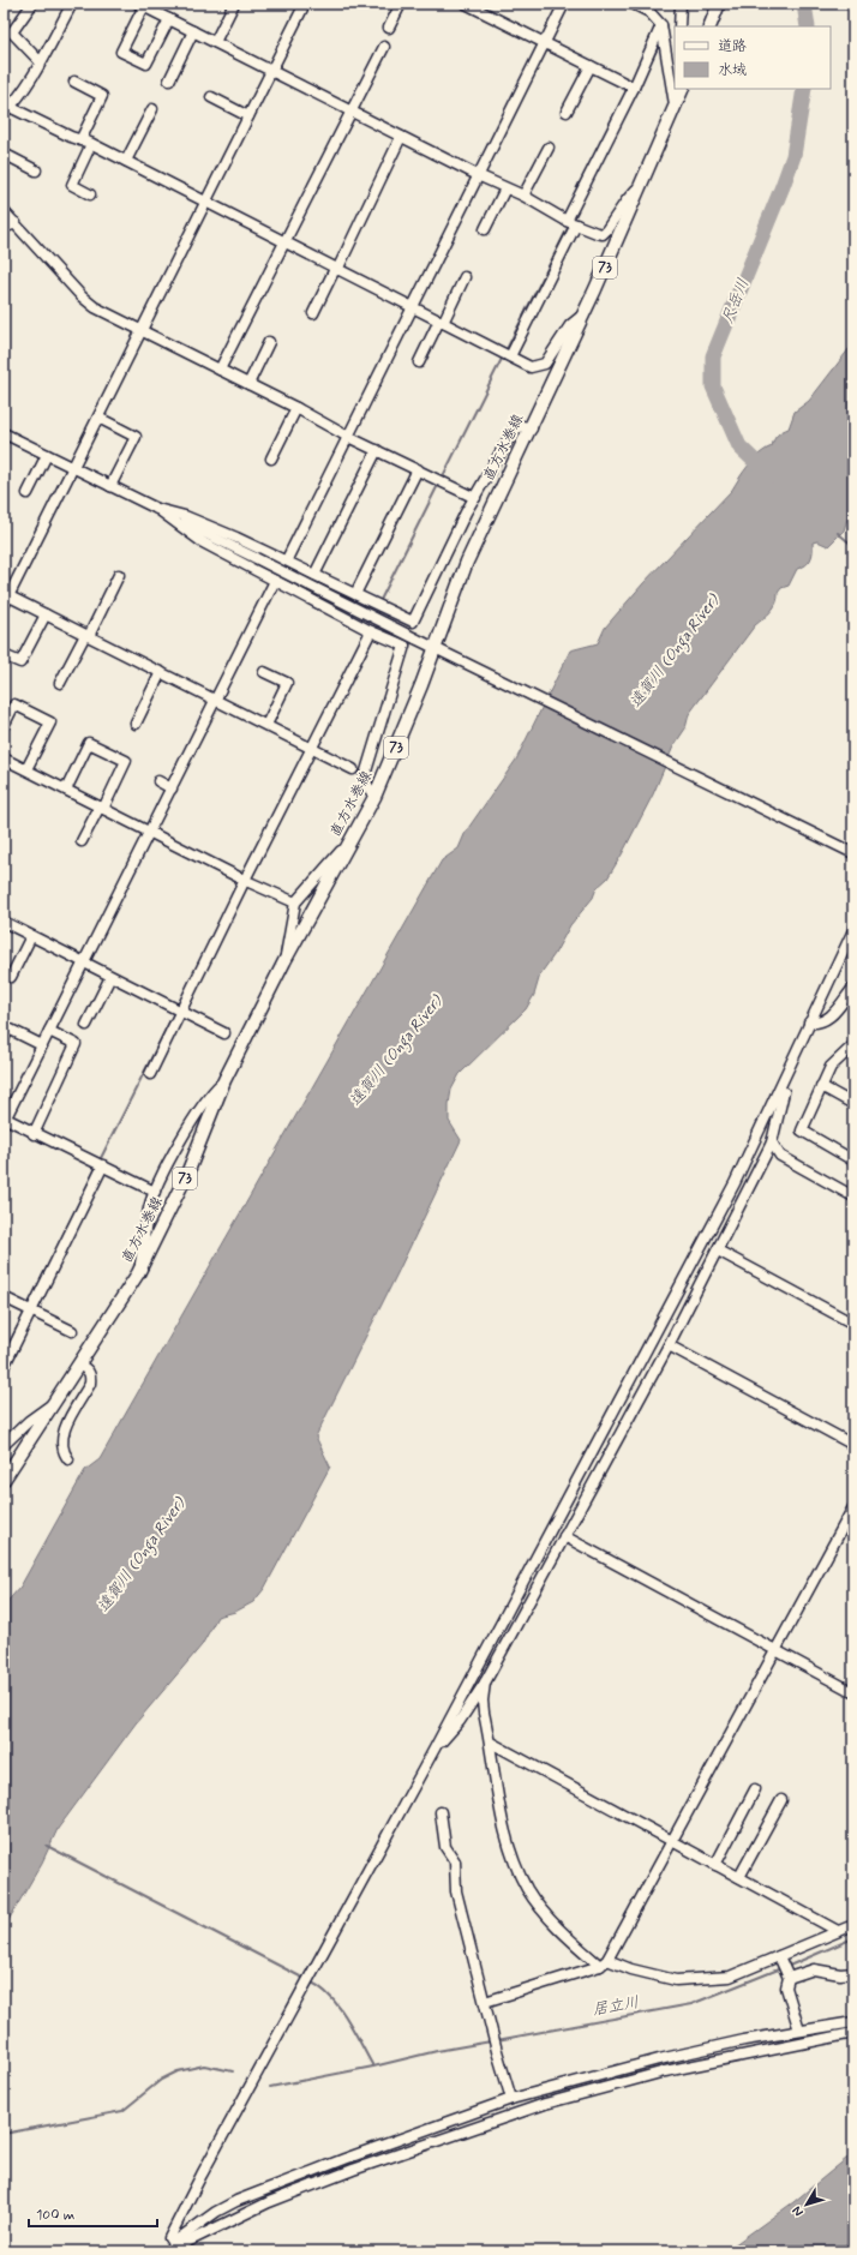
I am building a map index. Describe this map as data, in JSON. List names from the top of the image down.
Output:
{
  "streets": {
    "main road": ["73", "直方水巻線"]
  },
  "water": ["尺岳川", "遠賀川 (Onga River)", "居立川"],
  "legend": ["道路", "水域"],
  "scale_bar": "100 m",
  "north": "bottom left"
}
